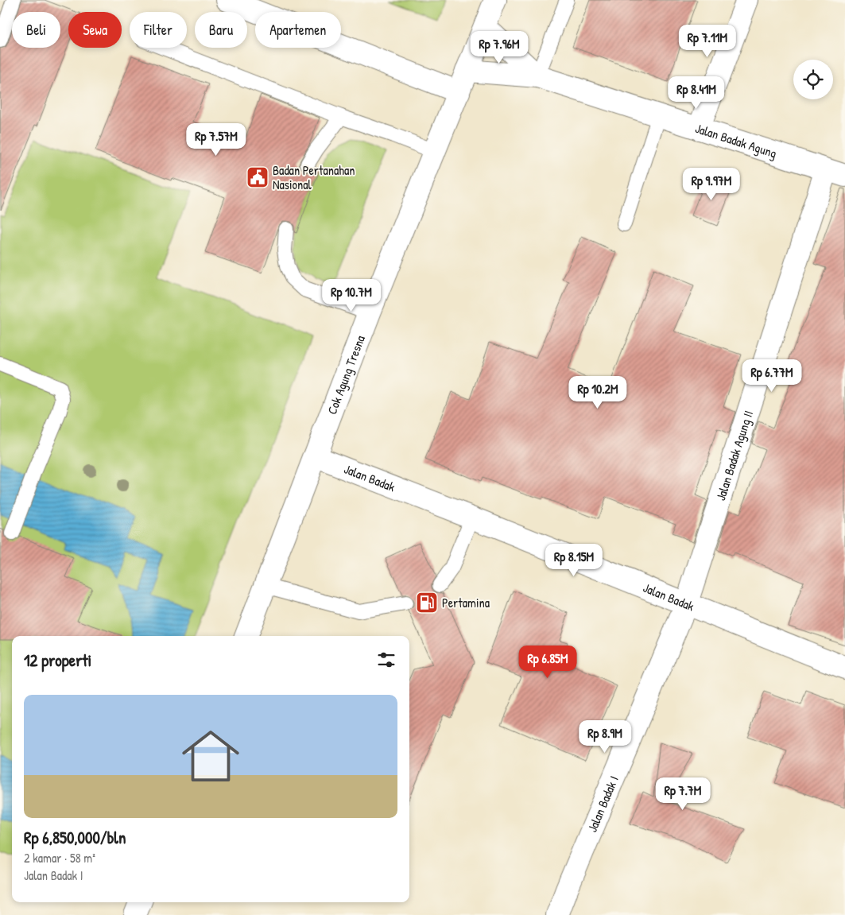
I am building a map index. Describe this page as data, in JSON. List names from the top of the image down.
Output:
{
  "streets": {
    "street": [
      "Jalan Badak Agung",
      "Cok Agung Tresna",
      "Jalan Badak Agung II",
      "Jalan Badak",
      "Jalan Badak I"
    ]
  },
  "crossings": [
    ["Jalan Badak Agung", "Cok Agung Tresna"],
    ["Jalan Badak Agung", "Jalan Badak Agung II"],
    ["Cok Agung Tresna", "Jalan Badak"],
    ["Jalan Badak Agung II", "Jalan Badak"],
    ["Jalan Badak Agung II", "Jalan Badak I"],
    ["Jalan Badak", "Jalan Badak I"]
  ],
  "places": {
    "public building": ["Badan Pertanahan Nasional"],
    "fuel station": ["Pertamina"]
  },
  "page": {
    "chip": [
      "Beli",
      "Sewa",
      "Filter",
      "Baru",
      "Apartemen"
    ],
    "price": [
      "Rp 7.11M",
      "Rp 7.96M",
      "Rp 8.41M",
      "Rp 7.57M",
      "Rp 9.97M",
      "Rp 10.7M",
      "Rp 6.77M",
      "Rp 10.2M",
      "Rp 8.15M",
      "Rp 6.85M",
      "Rp 8.9M",
      "Rp 7.7M"
    ],
    "heading": "12 properti",
    "list": [
      {
        "name": "Rp 6,850,000/bln",
        "note": "2 kamar · 58 m² · Jalan Badak I"
      }
    ]
  }
}
